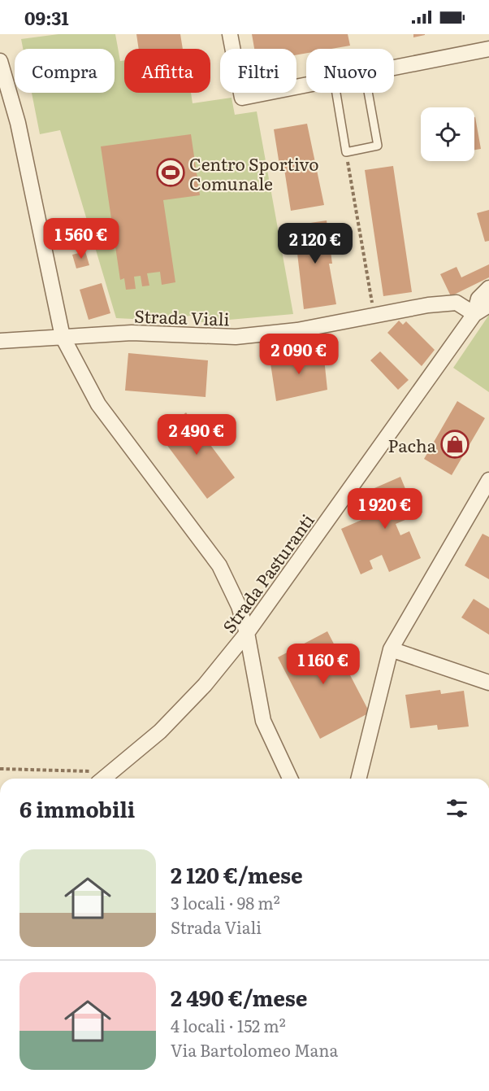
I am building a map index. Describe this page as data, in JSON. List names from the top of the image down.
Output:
{
  "streets": {
    "street": ["Strada Viali", "Strada Pasturanti"]
  },
  "crossings": [
    ["Strada Viali", "Strada Pasturanti"]
  ],
  "places": {
    "sports": ["Centro Sportivo Comunale"],
    "shop": ["Pacha"]
  },
  "page": {
    "status": "09:31",
    "chip": [
      "Compra",
      "Affitta",
      "Filtri",
      "Nuovo"
    ],
    "price": [
      "1 560 €",
      "2 120 €",
      "2 090 €",
      "2 490 €",
      "1 920 €",
      "1 160 €"
    ],
    "heading": "6 immobili",
    "list": [
      {
        "name": "2 120 €/mese",
        "note": "3 locali · 98 m² · Strada Viali"
      },
      {
        "name": "2 490 €/mese",
        "note": "4 locali · 152 m² · Via Bartolomeo Mana"
      }
    ]
  }
}
